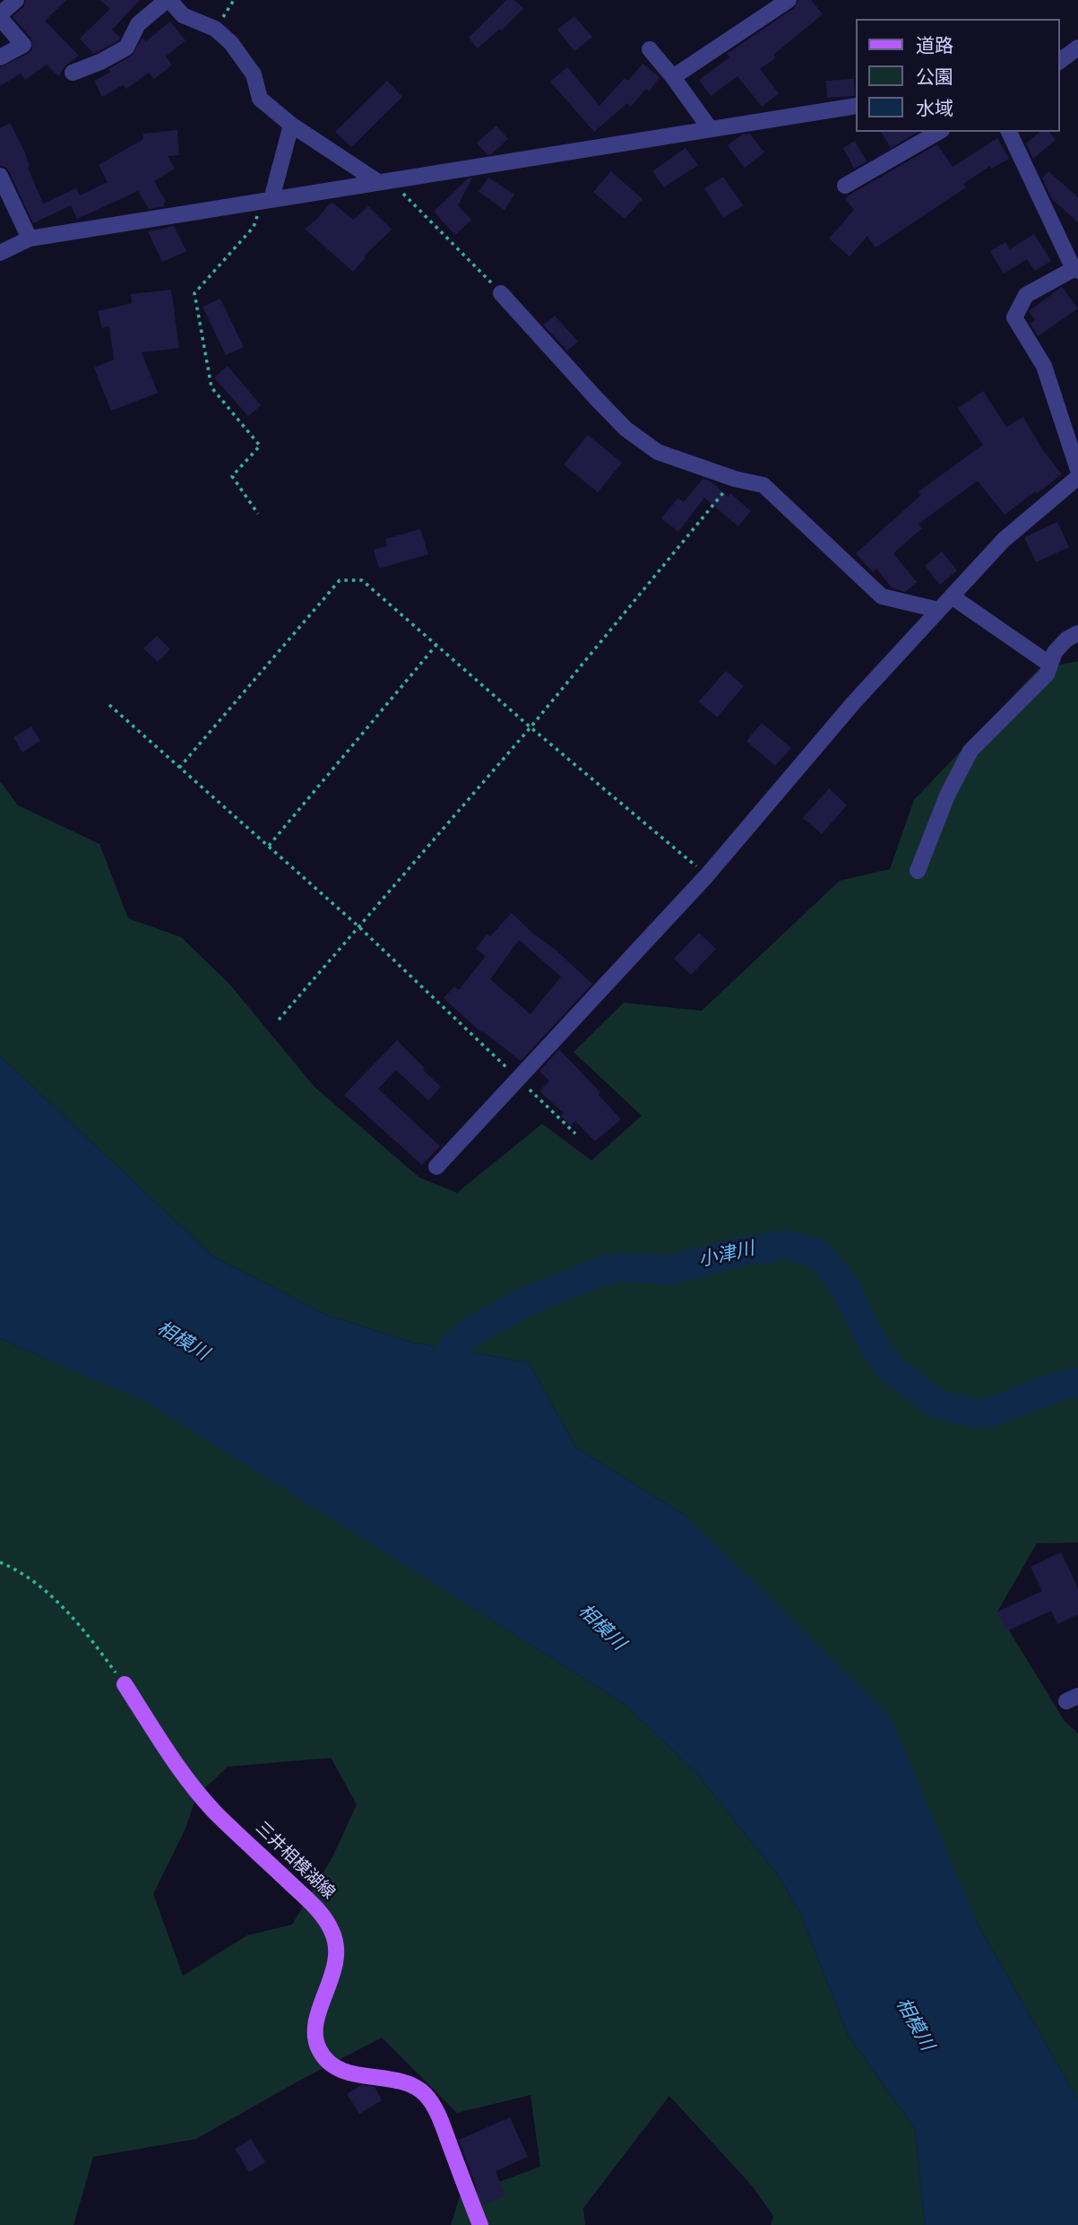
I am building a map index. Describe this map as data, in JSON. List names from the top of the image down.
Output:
{
  "streets": {
    "main road": ["三井相模湖線"]
  },
  "water": ["小津川", "相模川"],
  "legend": ["道路", "公園", "水域"]
}
